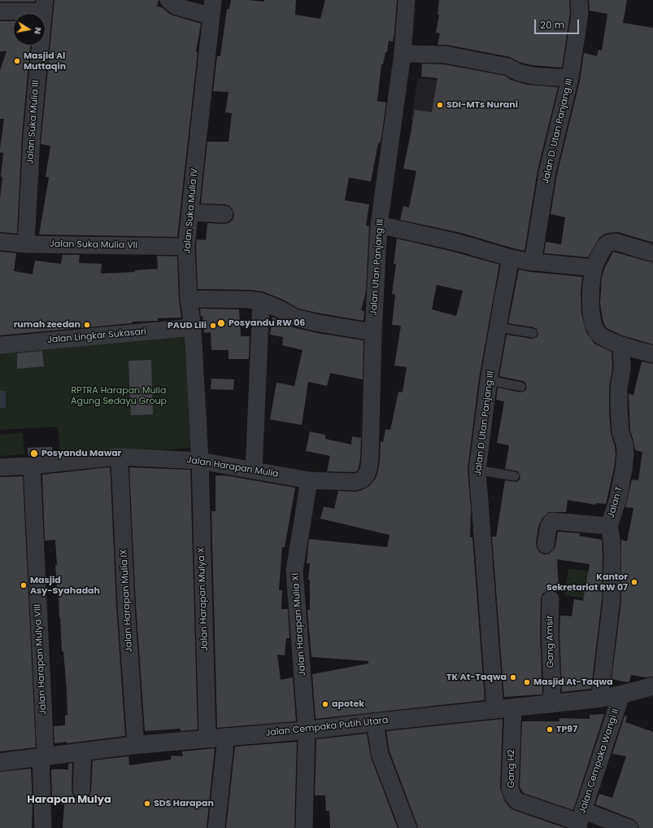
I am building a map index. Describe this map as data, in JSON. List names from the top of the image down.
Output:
{
  "streets": {
    "street": [
      "Jalan Suka Mulia III",
      "Jalan D. Utan Panjang III",
      "Jalan Suka Mulia IV",
      "Jalan Suka Mulia VII",
      "Jalan Utan Panjang III",
      "Jalan Lingkar Sukasari",
      "Jalan D Utan Panjang III",
      "Jalan Harapan Mulia",
      "Jalan T",
      "Jalan Harapan Mulya X",
      "Jalan Harapan Mulia IX",
      "Jalan Harapan Mulia XI",
      "Gang Amsir",
      "Jalan Harapan Mulya VIII",
      "Jalan Cempaka Putih Utara",
      "Jalan Cempaka Wangi II",
      "Gang H2"
    ]
  },
  "crossings": [
    ["Jalan Suka Mulia III", "Jalan Suka Mulia VII"],
    ["Jalan Suka Mulia IV", "Jalan Suka Mulia VII"],
    ["Jalan Suka Mulia IV", "Jalan Lingkar Sukasari"],
    ["Jalan Suka Mulia IV", "Jalan Harapan Mulia"],
    ["Jalan Suka Mulia IV", "Jalan Harapan Mulya X"],
    ["Jalan Utan Panjang III", "Jalan Harapan Mulia"],
    ["Jalan Utan Panjang III", "Jalan Harapan Mulia XI"],
    ["Jalan D Utan Panjang III", "Jalan Cempaka Putih Utara"],
    ["Jalan Harapan Mulia", "Jalan Harapan Mulya X"],
    ["Jalan Harapan Mulia", "Jalan Harapan Mulia IX"],
    ["Jalan Harapan Mulia", "Jalan Harapan Mulia XI"],
    ["Jalan Harapan Mulia", "Jalan Harapan Mulya VIII"],
    ["Jalan T", "Jalan Cempaka Putih Utara"],
    ["Jalan Harapan Mulya X", "Jalan Cempaka Putih Utara"],
    ["Jalan Harapan Mulia IX", "Jalan Cempaka Putih Utara"],
    ["Jalan Harapan Mulia XI", "Jalan Cempaka Putih Utara"],
    ["Gang Amsir", "Jalan Cempaka Putih Utara"],
    ["Jalan Harapan Mulya VIII", "Jalan Cempaka Putih Utara"],
    ["Jalan Cempaka Putih Utara", "Jalan Cempaka Wangi II"],
    ["Jalan Cempaka Putih Utara", "Gang H2"],
    ["Jalan Cempaka Wangi II", "Gang H2"]
  ],
  "districts": ["Harapan Mulya"],
  "parks": ["RPTRA Harapan Mulia Agung Sedayu Group"],
  "places": [
    "Masjid Al Muttaqin",
    "SDI-MTs Nurani",
    "Posyandu RW 06",
    "rumah zeedan",
    "PAUD Lili",
    "Posyandu Mawar",
    "Kantor Sekretariat RW 07",
    "Masjid Asy-Syahadah",
    "TK At-Taqwa",
    "Masjid At-Taqwa",
    "apotek",
    "TP97",
    "SDS Harapan"
  ],
  "scale_bar": "20 m",
  "north": "right"
}
